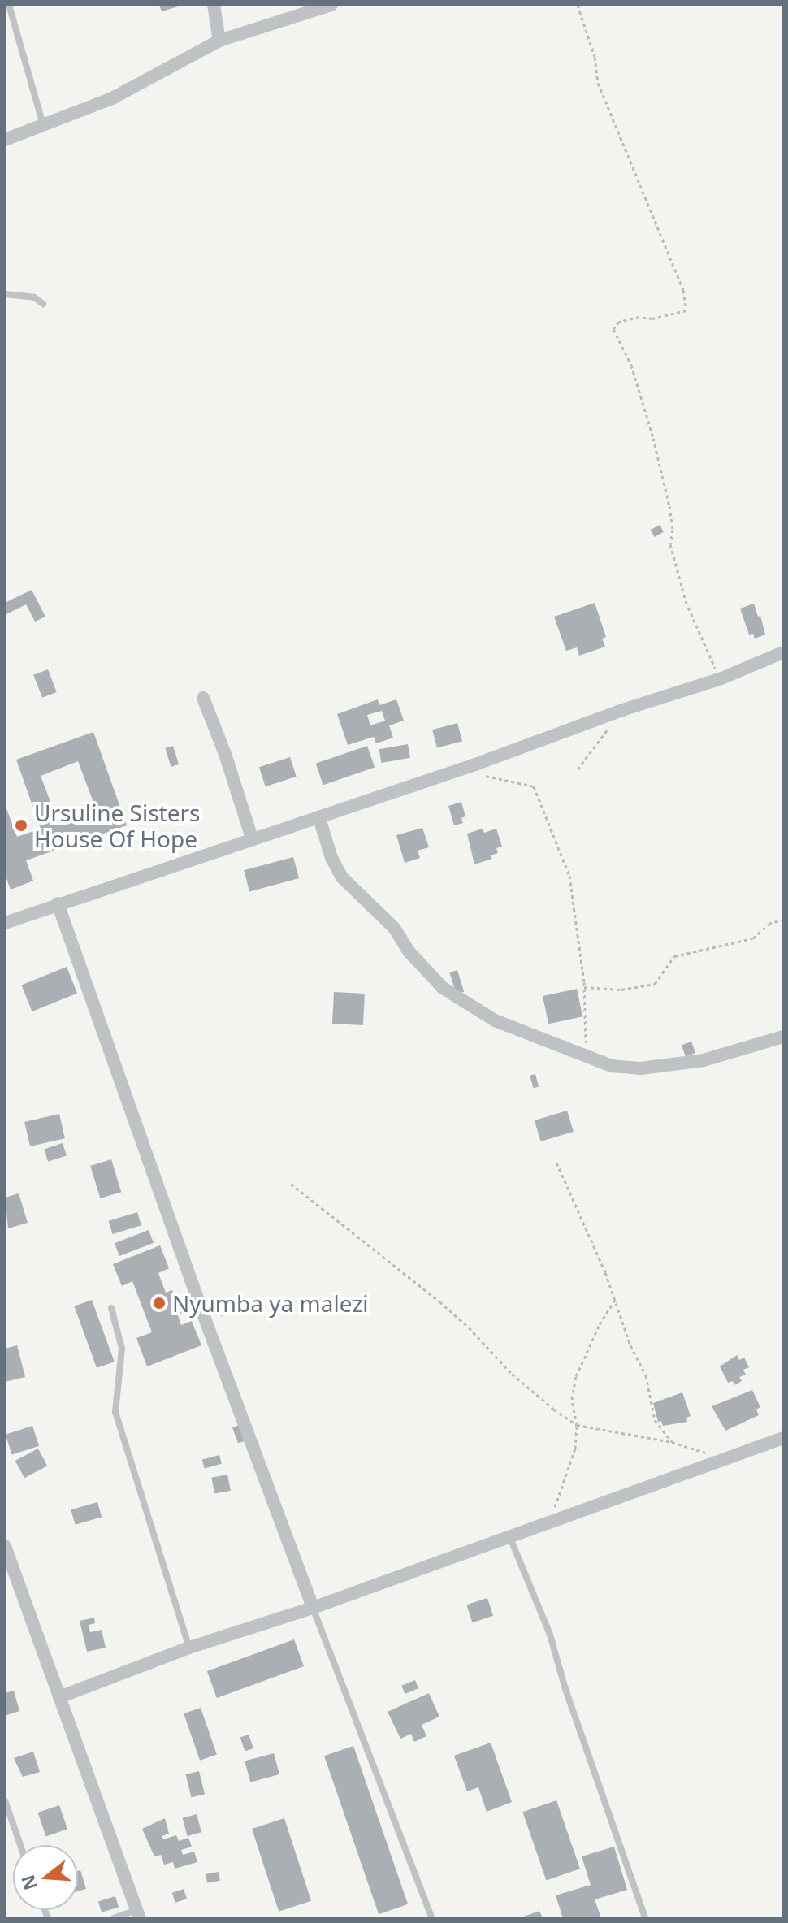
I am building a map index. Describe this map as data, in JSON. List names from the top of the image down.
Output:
{
  "places": ["Ursuline Sisters House Of Hope", "Nyumba ya malezi"],
  "north": "left"
}
